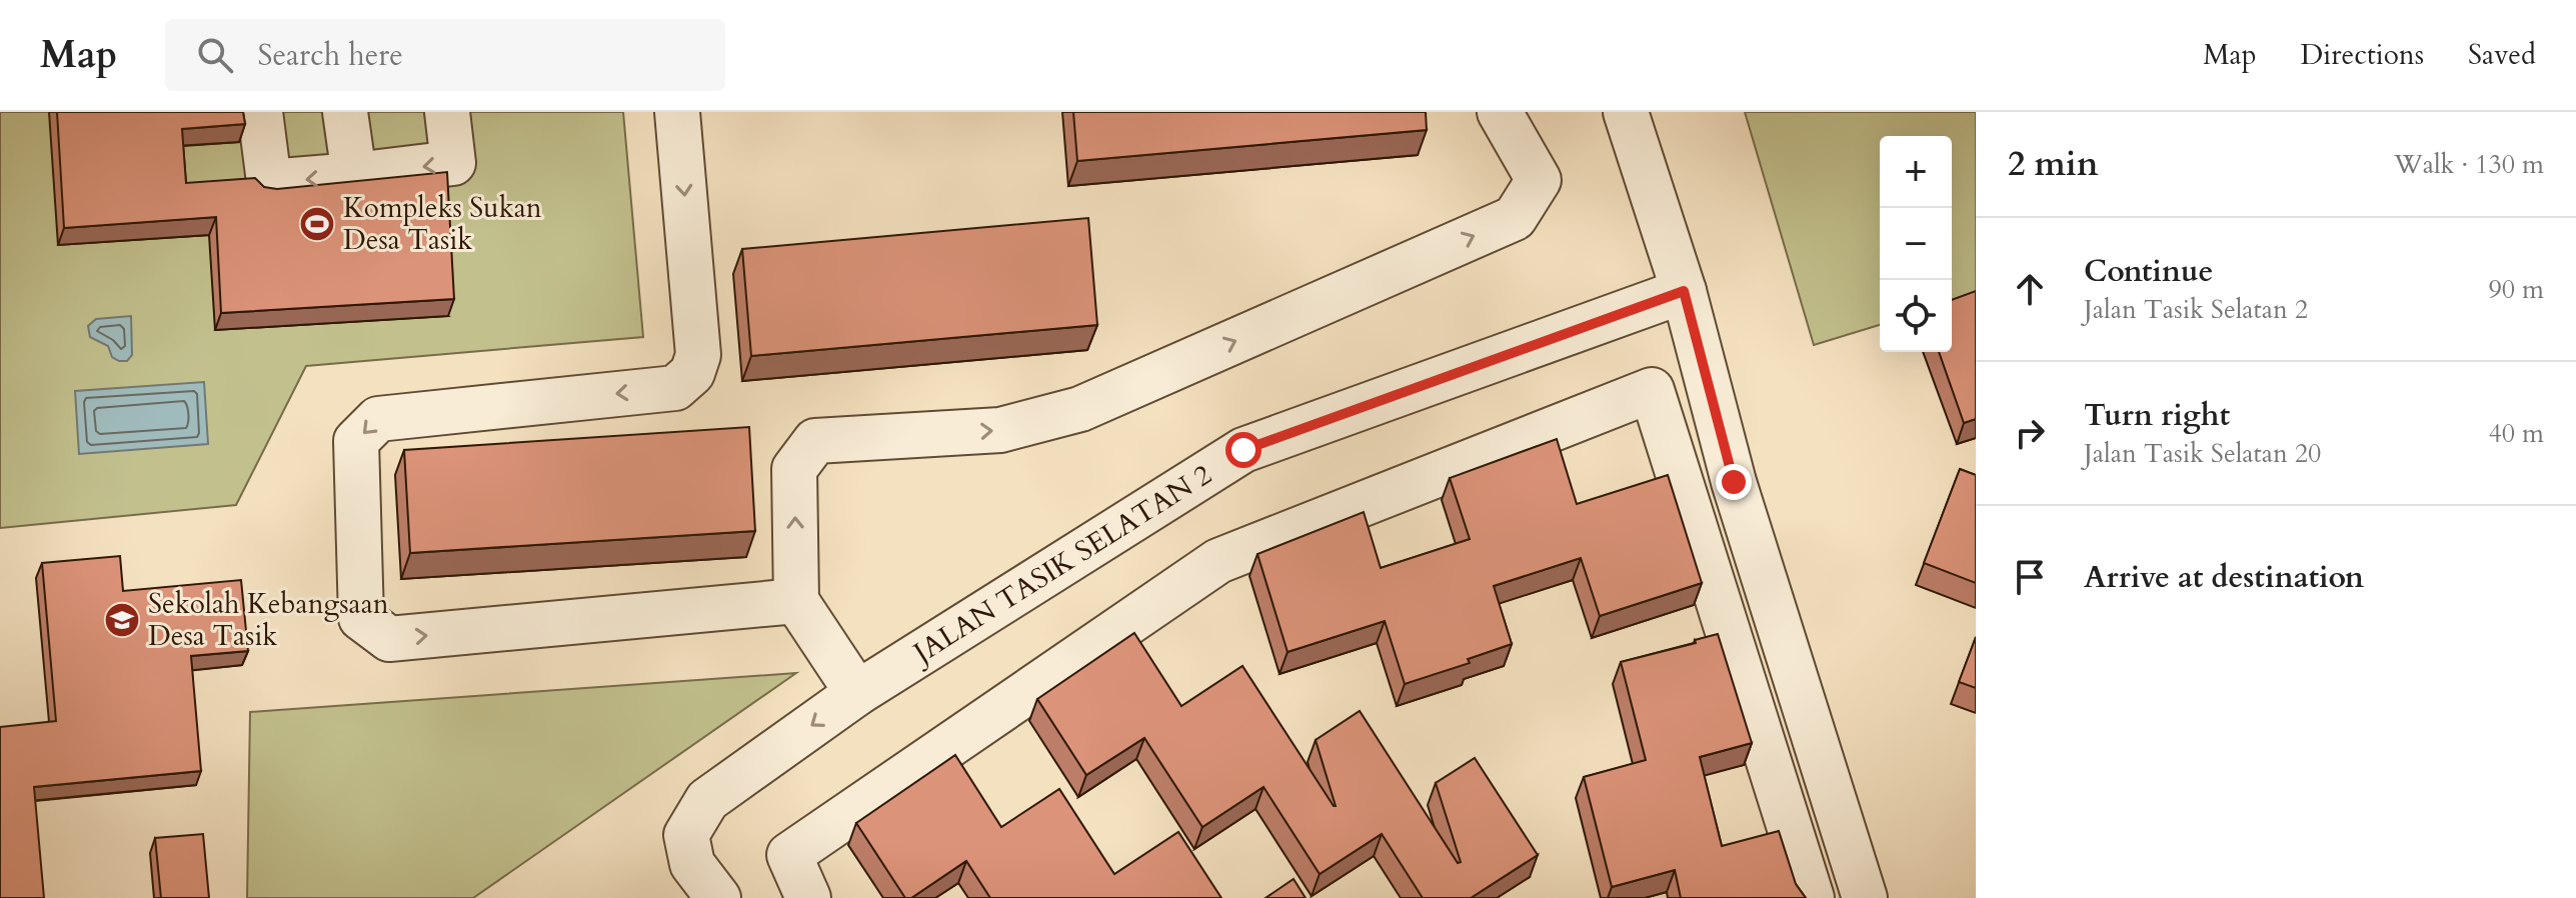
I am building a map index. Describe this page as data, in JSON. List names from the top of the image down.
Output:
{
  "streets": {
    "street": ["JALAN TASIK SELATAN 2"]
  },
  "places": {
    "sports": ["Kompleks Sukan Desa Tasik"],
    "school or university": ["Sekolah Kebangsaan Desa Tasik"]
  },
  "page": {
    "header": "Map",
    "search": "Search here",
    "nav": ["Map", "Directions", "Saved"],
    "heading": ["2 min", "Walk · 130 m"],
    "map_buttons": ["+", "−"],
    "list": [
      ["Continue", "Jalan Tasik Selatan 2", "90 m"],
      ["Turn right", "Jalan Tasik Selatan 20", "40 m"],
      "Arrive at destination"
    ]
  }
}
